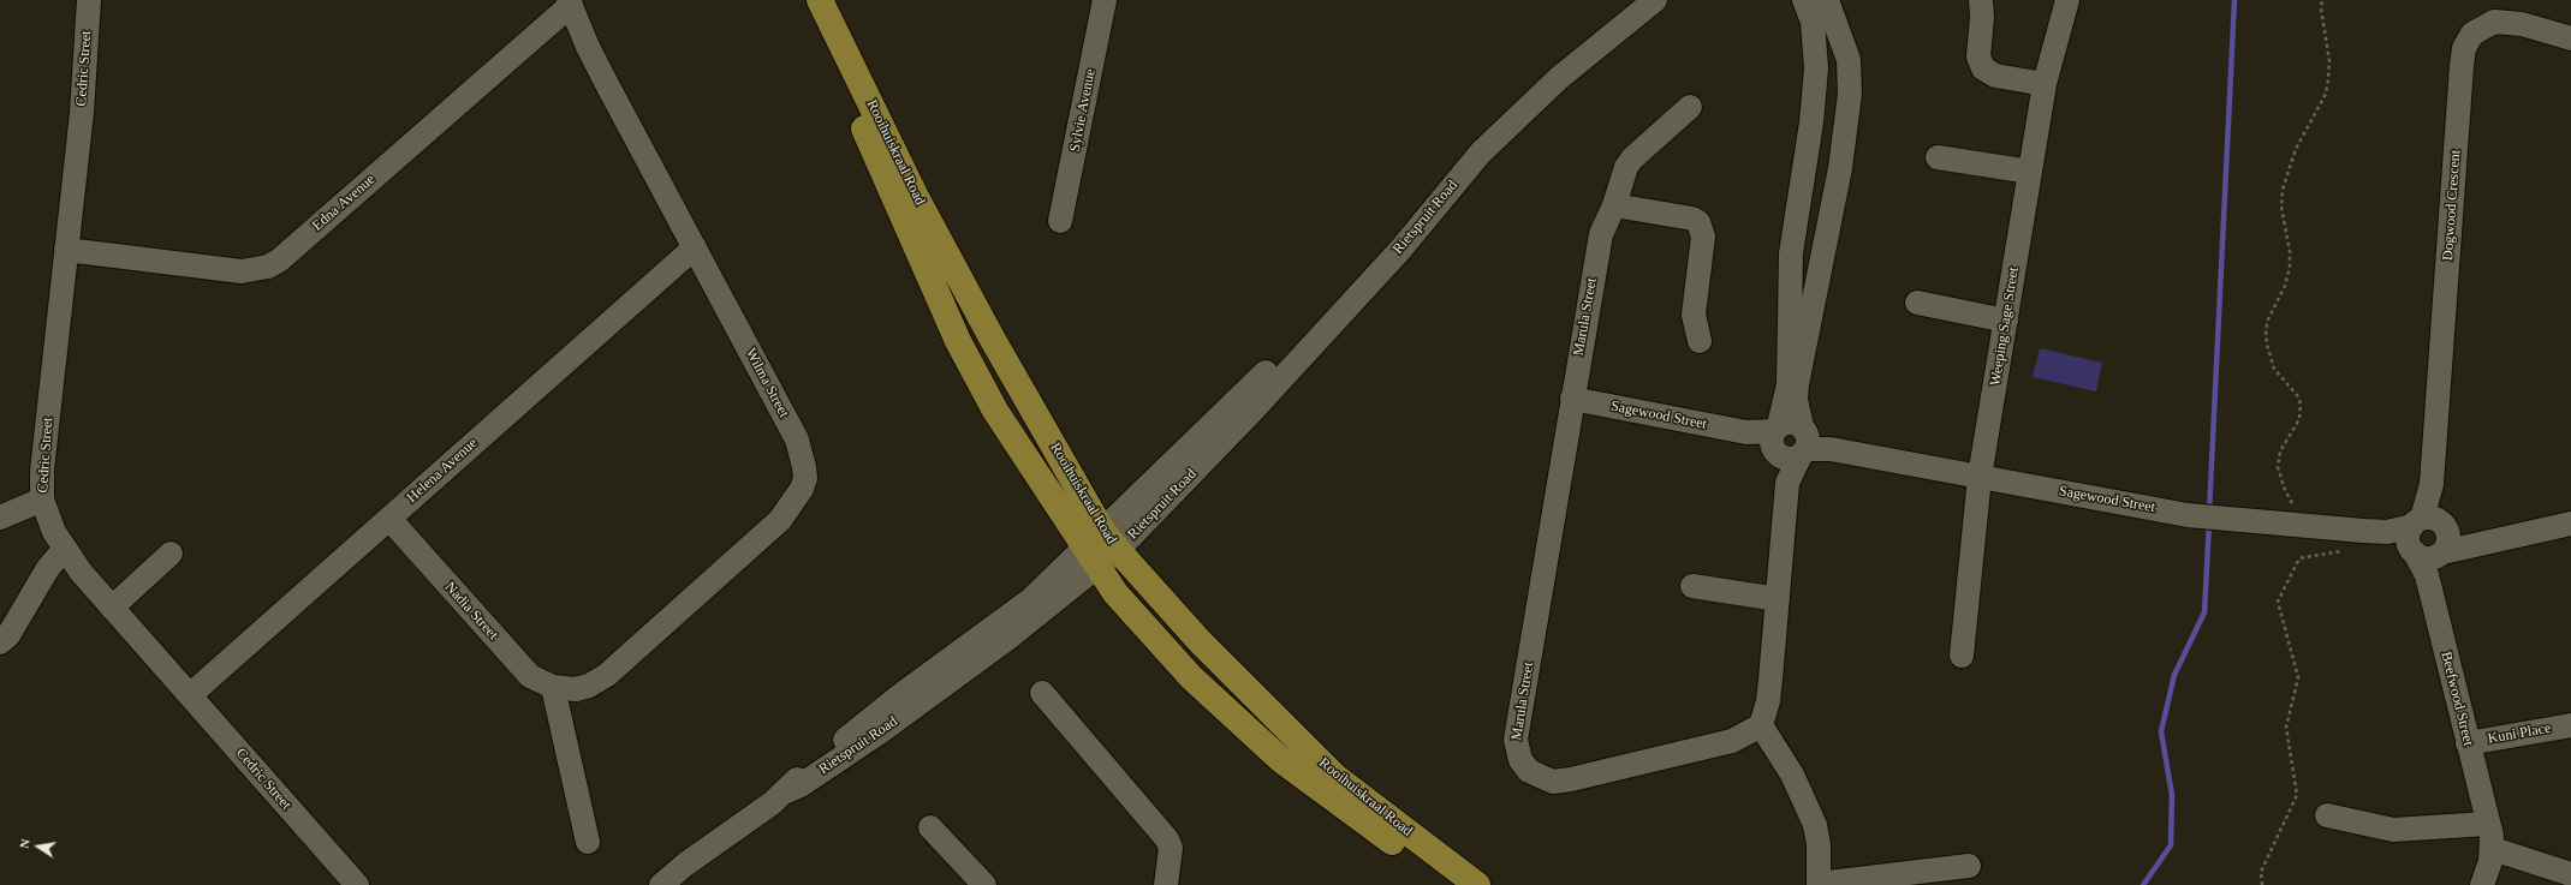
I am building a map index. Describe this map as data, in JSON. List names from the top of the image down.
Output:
{
  "streets": {
    "main road": ["Rooihuiskraal Road"],
    "street": [
      "Cedric Street",
      "Sylvie Avenue",
      "Edna Avenue",
      "Dogwood Crescent",
      "Rietspruit Road",
      "Marula Street",
      "Weeping Sage Street",
      "Wilma Street",
      "Sagewood Street",
      "Helena Avenue",
      "Nadia Street",
      "Beefwood Street",
      "Kuni Place"
    ]
  },
  "crossings": [
    ["Cedric Street", "Edna Avenue"],
    ["Cedric Street", "Helena Avenue"],
    ["Rooihuiskraal Road", "Rietspruit Road"],
    ["Edna Avenue", "Wilma Street"],
    ["Dogwood Crescent", "Sagewood Street"],
    ["Dogwood Crescent", "Beefwood Street"],
    ["Marula Street", "Sagewood Street"],
    ["Weeping Sage Street", "Sagewood Street"],
    ["Wilma Street", "Helena Avenue"],
    ["Wilma Street", "Nadia Street"],
    ["Sagewood Street", "Beefwood Street"],
    ["Helena Avenue", "Nadia Street"],
    ["Beefwood Street", "Kuni Place"]
  ],
  "north": "left"
}
